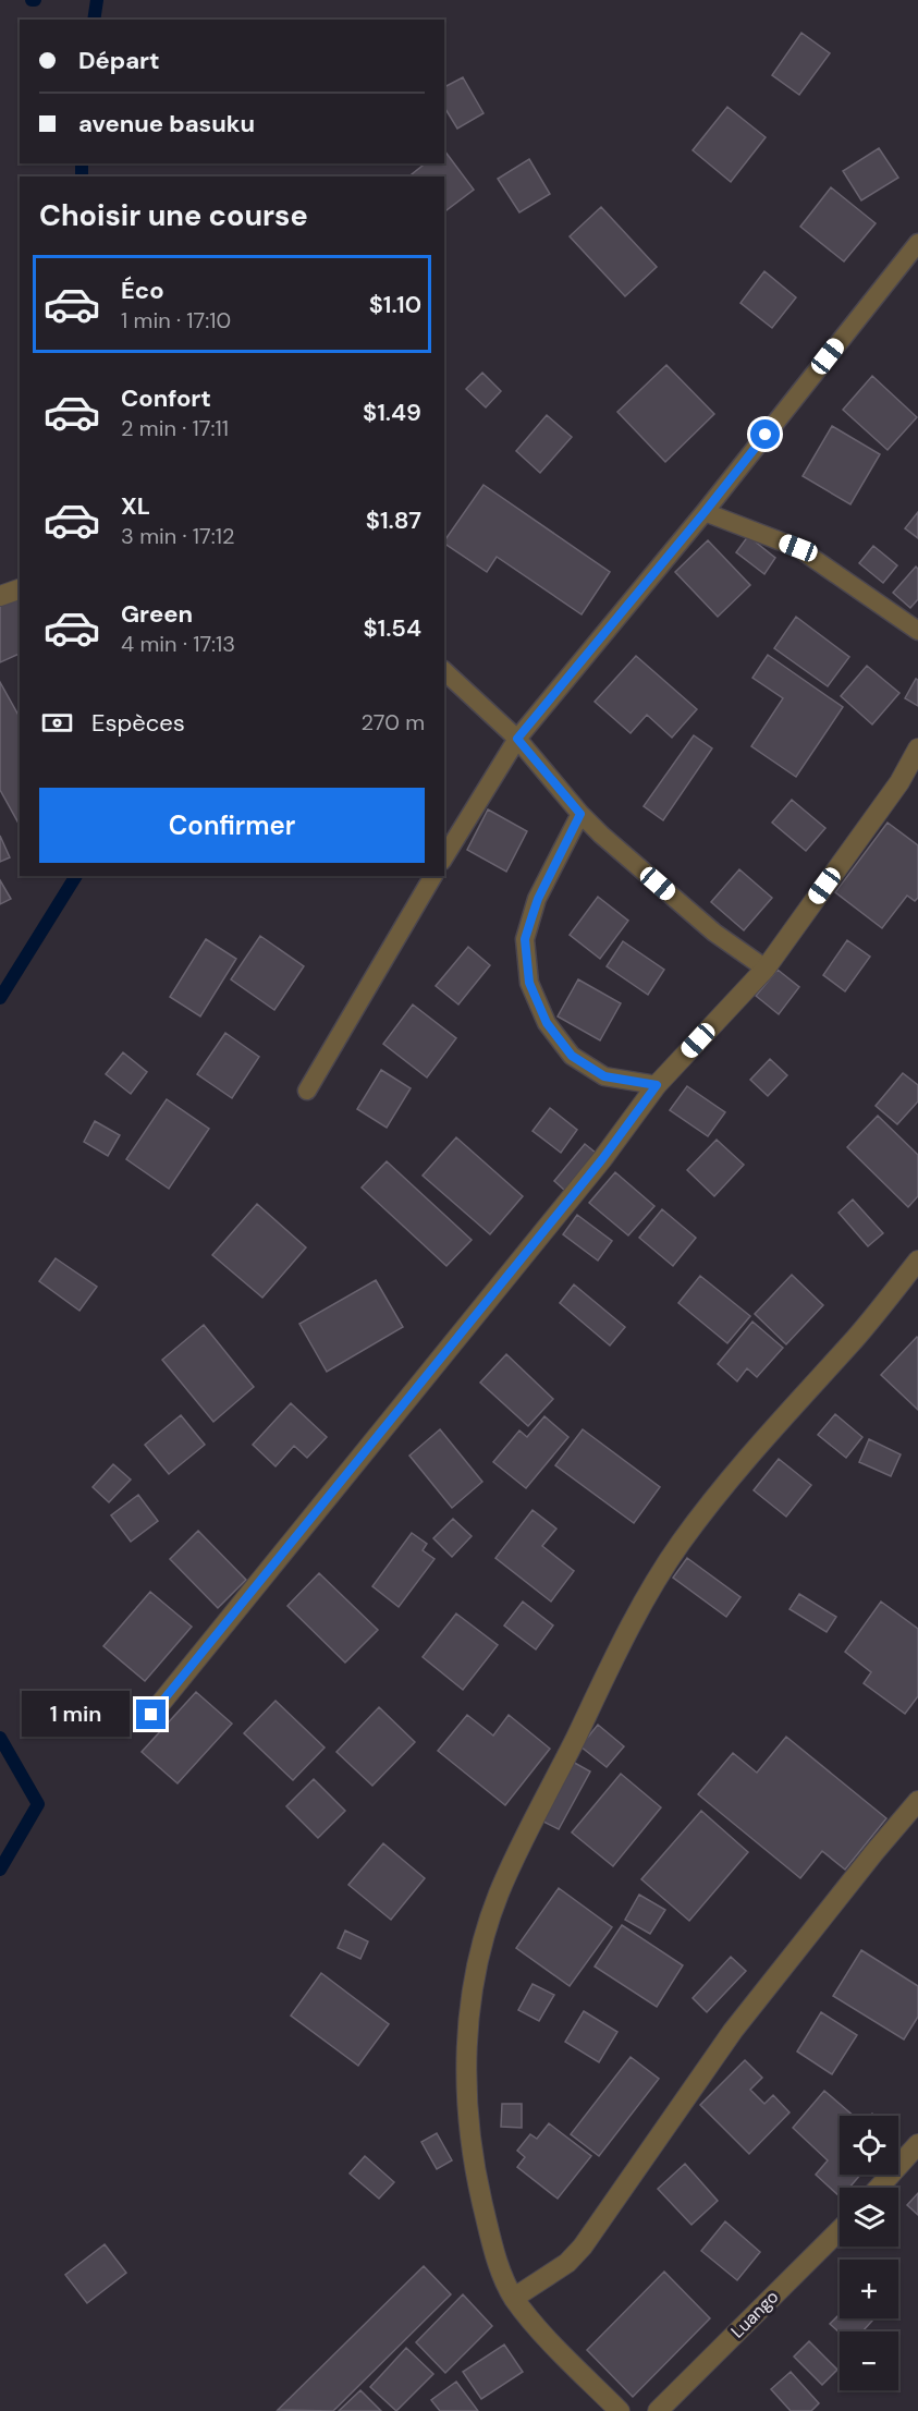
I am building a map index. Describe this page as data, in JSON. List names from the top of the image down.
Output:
{
  "streets": {
    "street": ["Luango"]
  },
  "page": {
    "banner": ["Départ", "avenue basuku"],
    "heading": "Choisir une course",
    "list": [
      {
        "name": "Éco",
        "note": "1 min · 17:10",
        "value": "$1.10"
      },
      {
        "name": "Confort",
        "note": "2 min · 17:11",
        "value": "$1.49"
      },
      {
        "name": "XL",
        "note": "3 min · 17:12",
        "value": "$1.87"
      },
      {
        "name": "Green",
        "note": "4 min · 17:13",
        "value": "$1.54"
      }
    ],
    "pay": ["Espèces", "270 m"],
    "buttons": "Confirmer",
    "bubble": "1 min",
    "map_buttons": ["+", "−"]
  }
}
